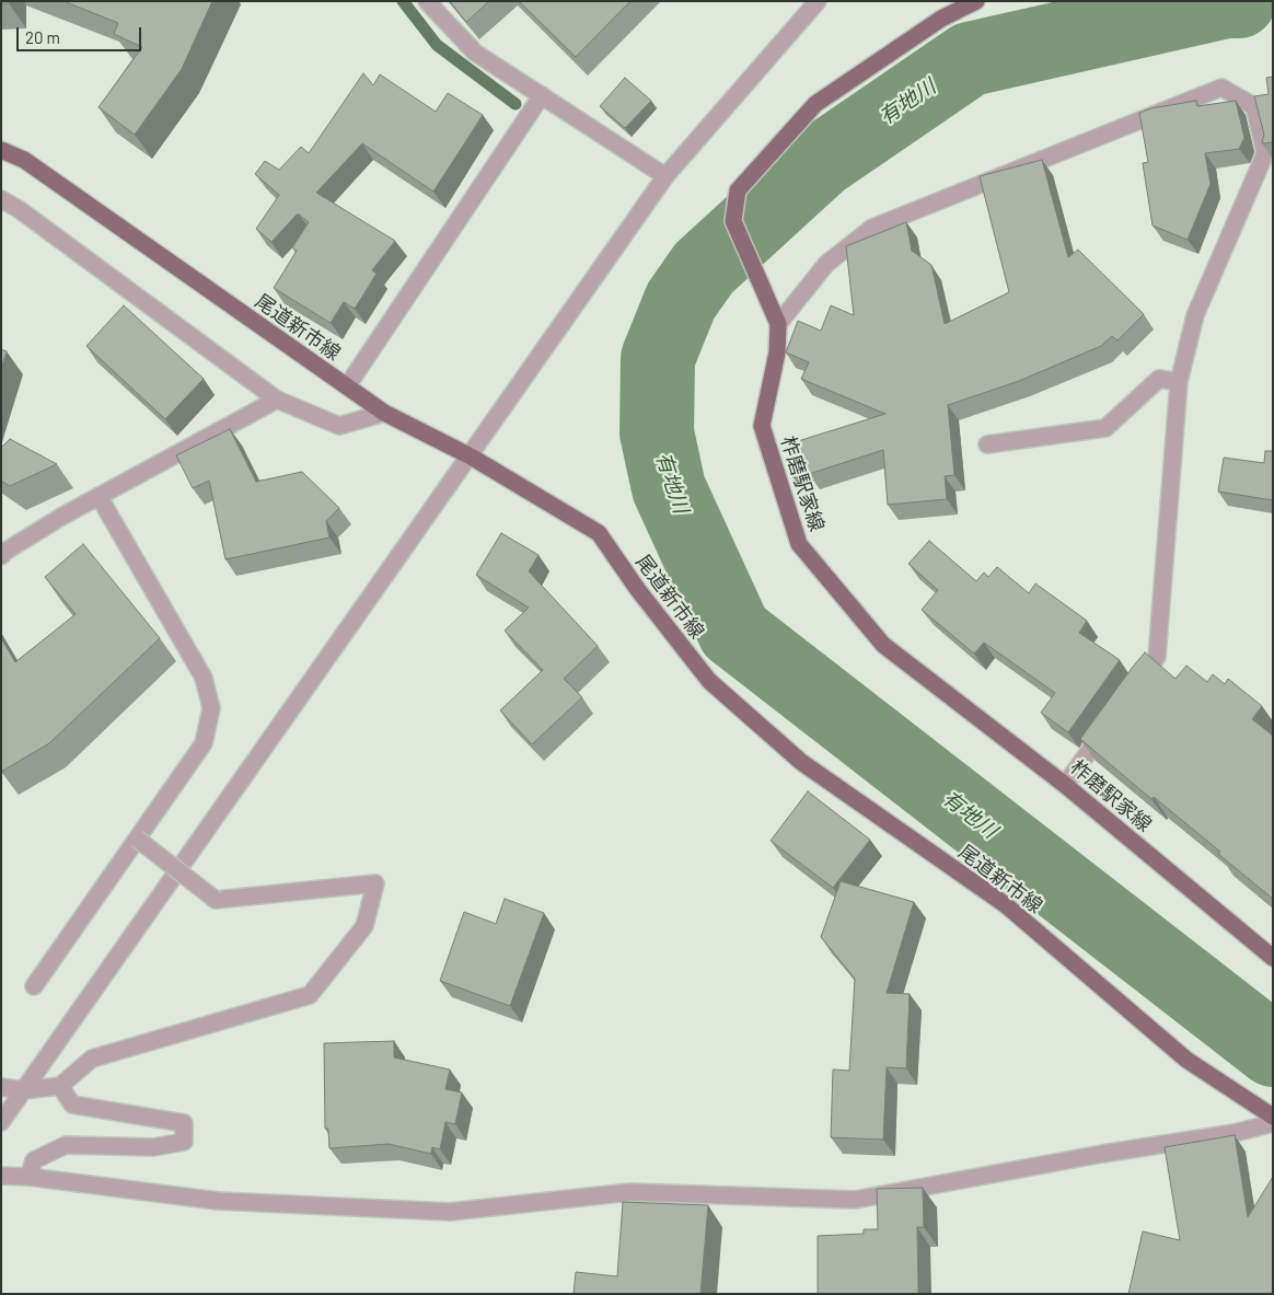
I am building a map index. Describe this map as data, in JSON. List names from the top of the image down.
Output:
{
  "streets": {
    "main road": ["尾道新市線", "柞磨駅家線"]
  },
  "water": ["有地川"],
  "scale_bar": "20 m"
}
